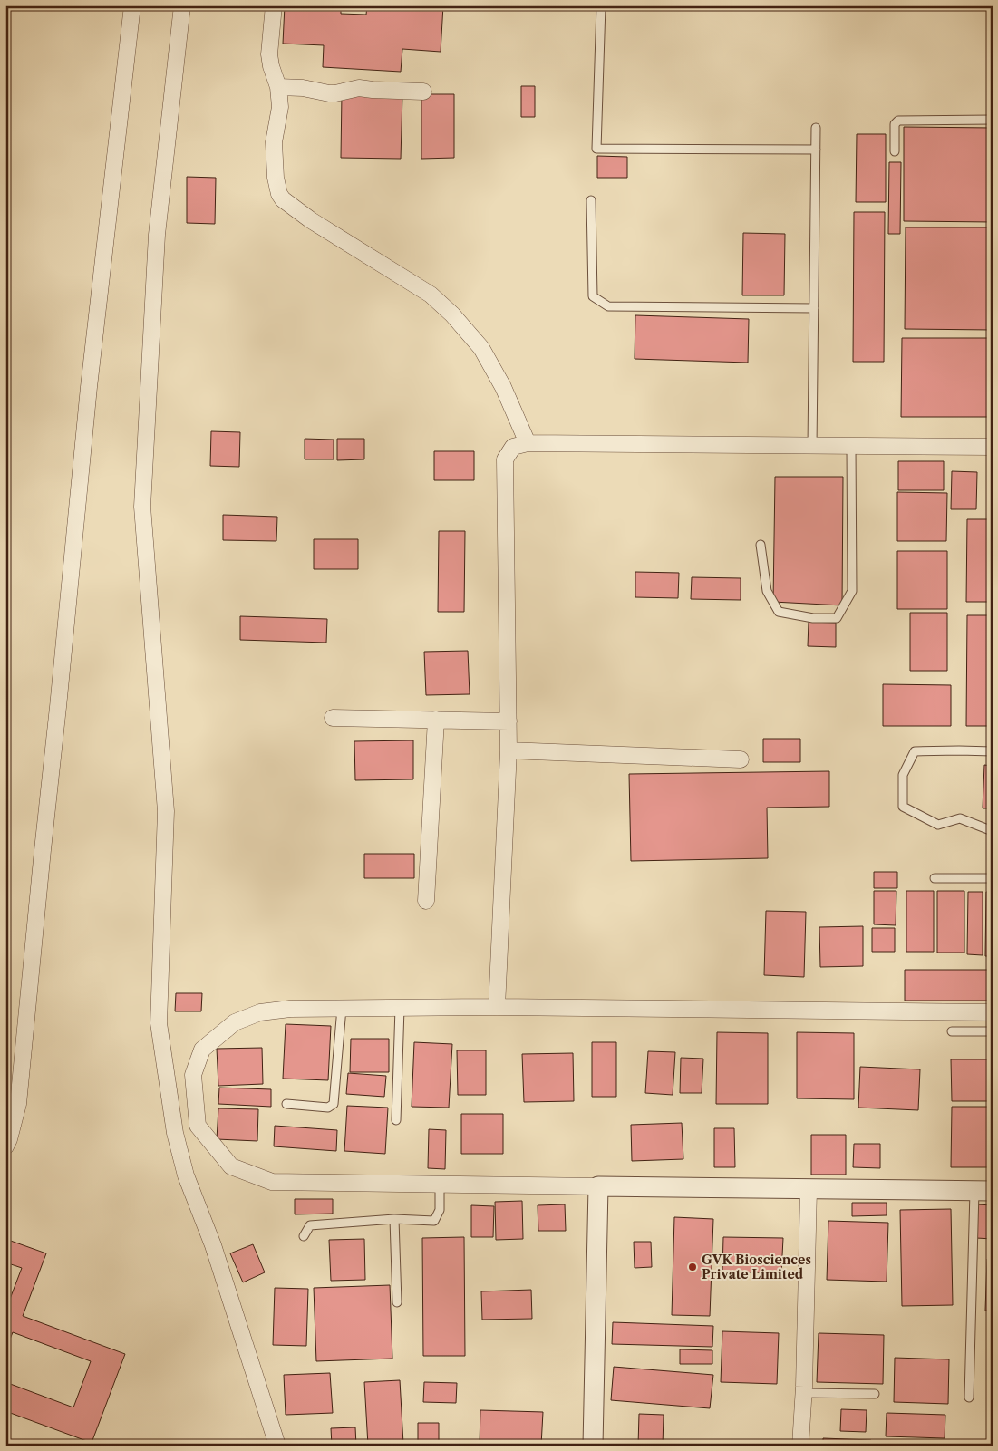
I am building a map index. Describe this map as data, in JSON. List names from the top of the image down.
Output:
{
  "places": ["GVK Biosciences Private Limited"]
}
